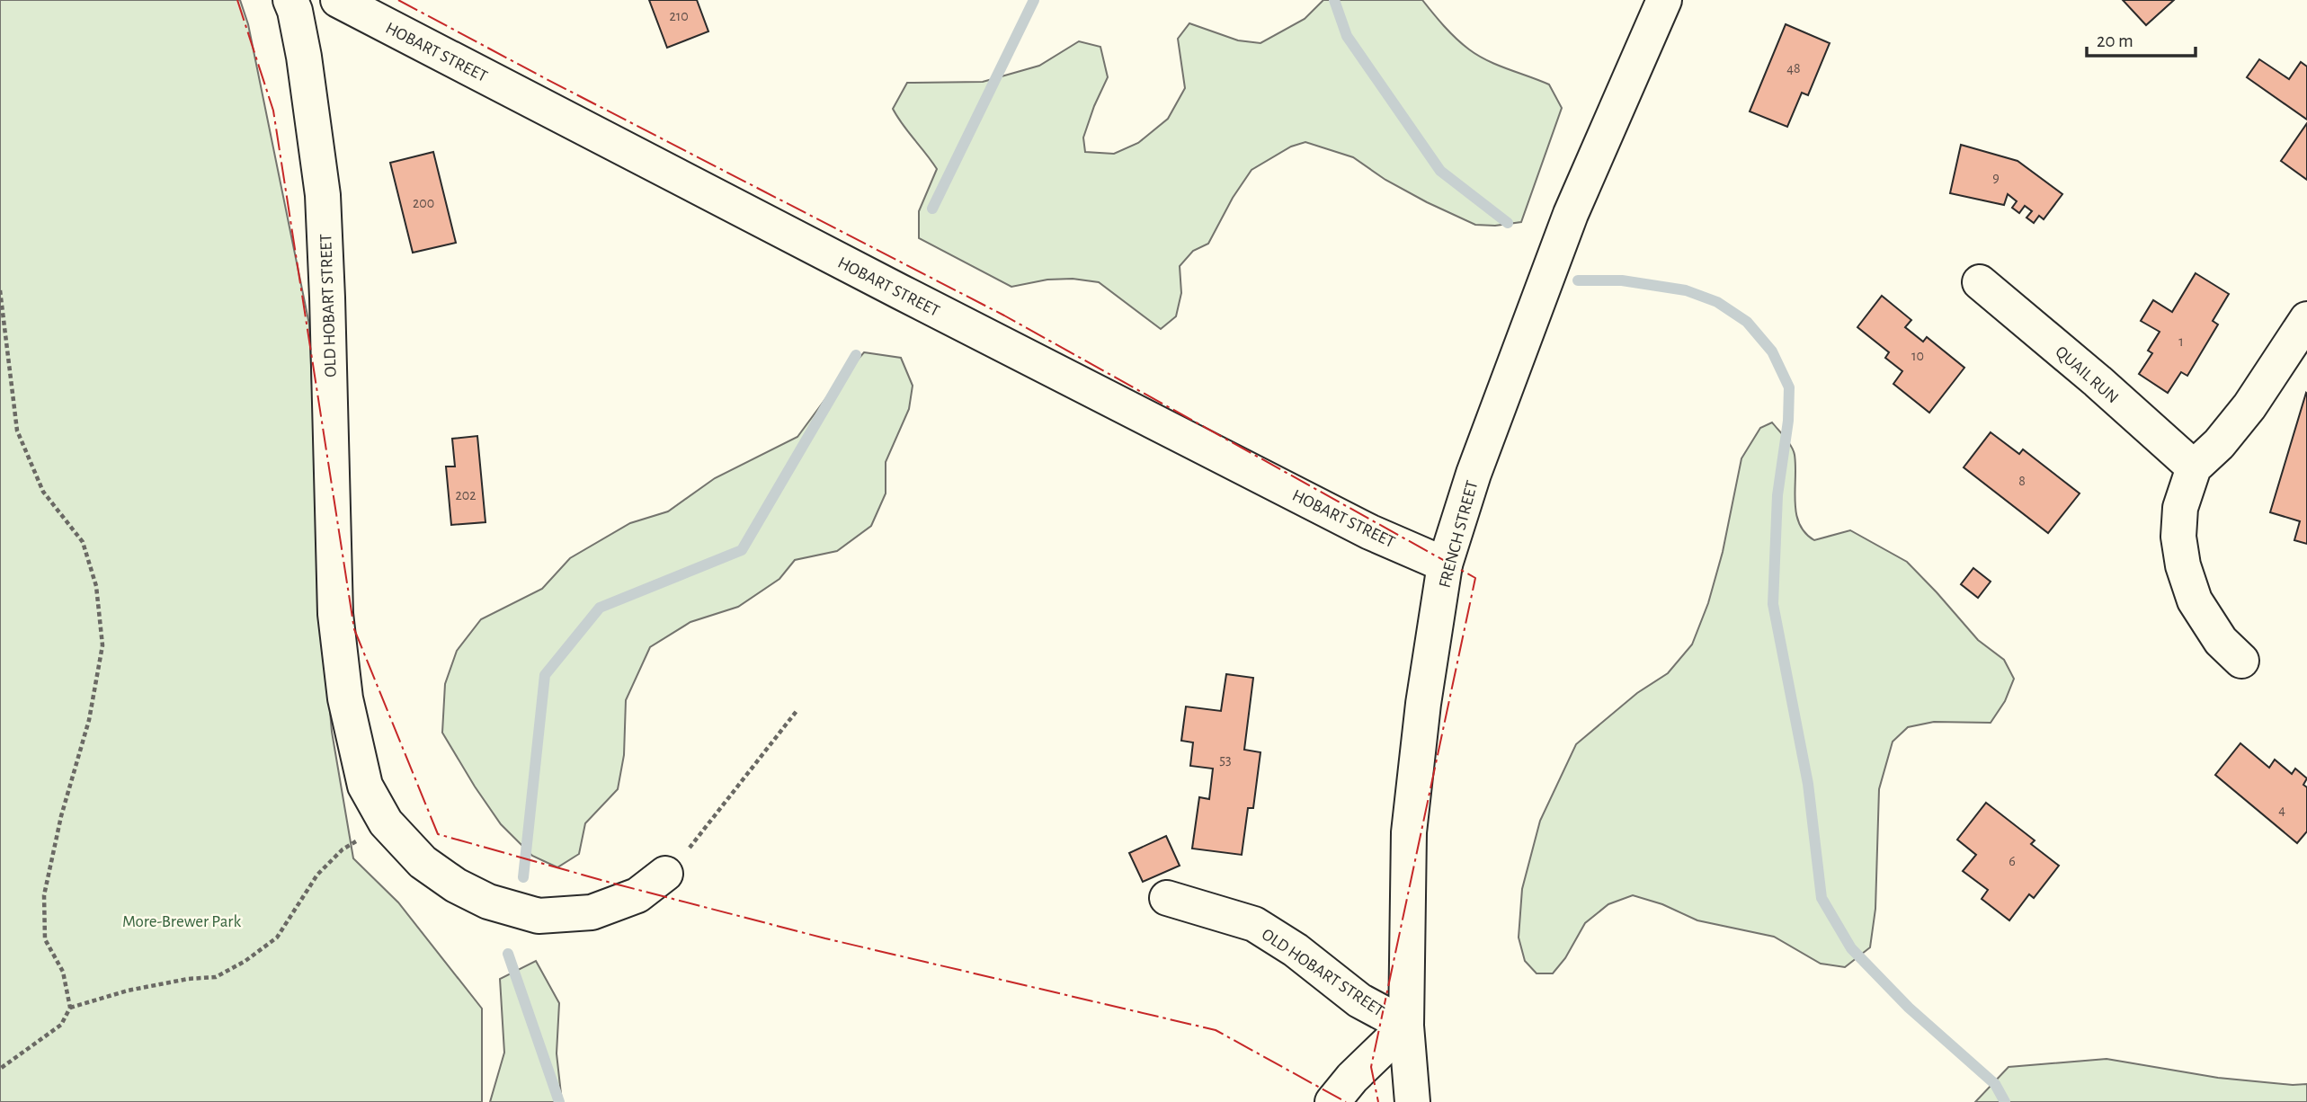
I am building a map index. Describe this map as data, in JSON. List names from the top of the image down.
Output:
{
  "streets": {
    "street": [
      "HOBART STREET",
      "OLD HOBART STREET",
      "QUAIL RUN",
      "FRENCH STREET"
    ]
  },
  "crossings": [
    ["HOBART STREET", "FRENCH STREET"],
    ["OLD HOBART STREET", "FRENCH STREET"]
  ],
  "parks": ["More-Brewer Park"],
  "house_numbers": [
    "210",
    "48",
    "9",
    "200",
    "1",
    "10",
    "8",
    "202",
    "53",
    "4",
    "6"
  ],
  "scale_bar": "20 m"
}
